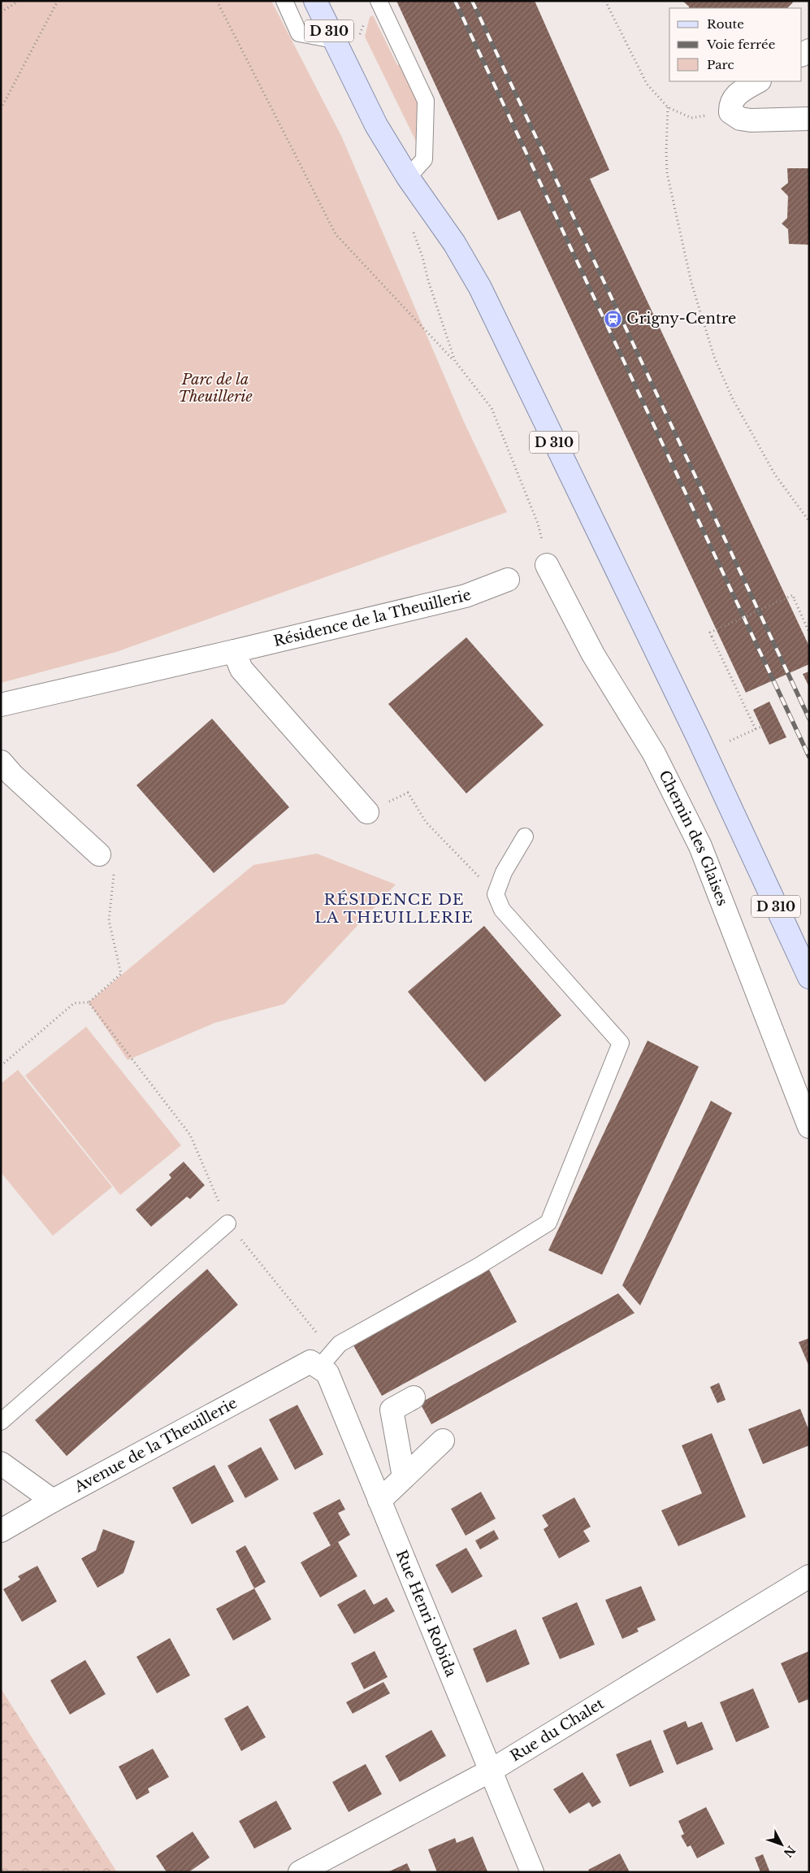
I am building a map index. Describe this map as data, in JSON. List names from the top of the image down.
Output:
{
  "streets": {
    "main road": ["D 310"],
    "street": [
      "Résidence de la Theuillerie",
      "Chemin des Glaises",
      "Avenue de la Theuillerie",
      "Rue Henri Robida",
      "Rue du Chalet"
    ]
  },
  "crossings": [
    ["Avenue de la Theuillerie", "Rue Henri Robida"],
    ["Rue Henri Robida", "Rue du Chalet"]
  ],
  "districts": ["RÉSIDENCE DE LA THEUILLERIE"],
  "parks": ["Parc de la Theuillerie"],
  "places": {
    "station": ["Grigny-Centre"]
  },
  "legend": ["Route", "Voie ferrée", "Parc"],
  "north": "bottom right"
}
